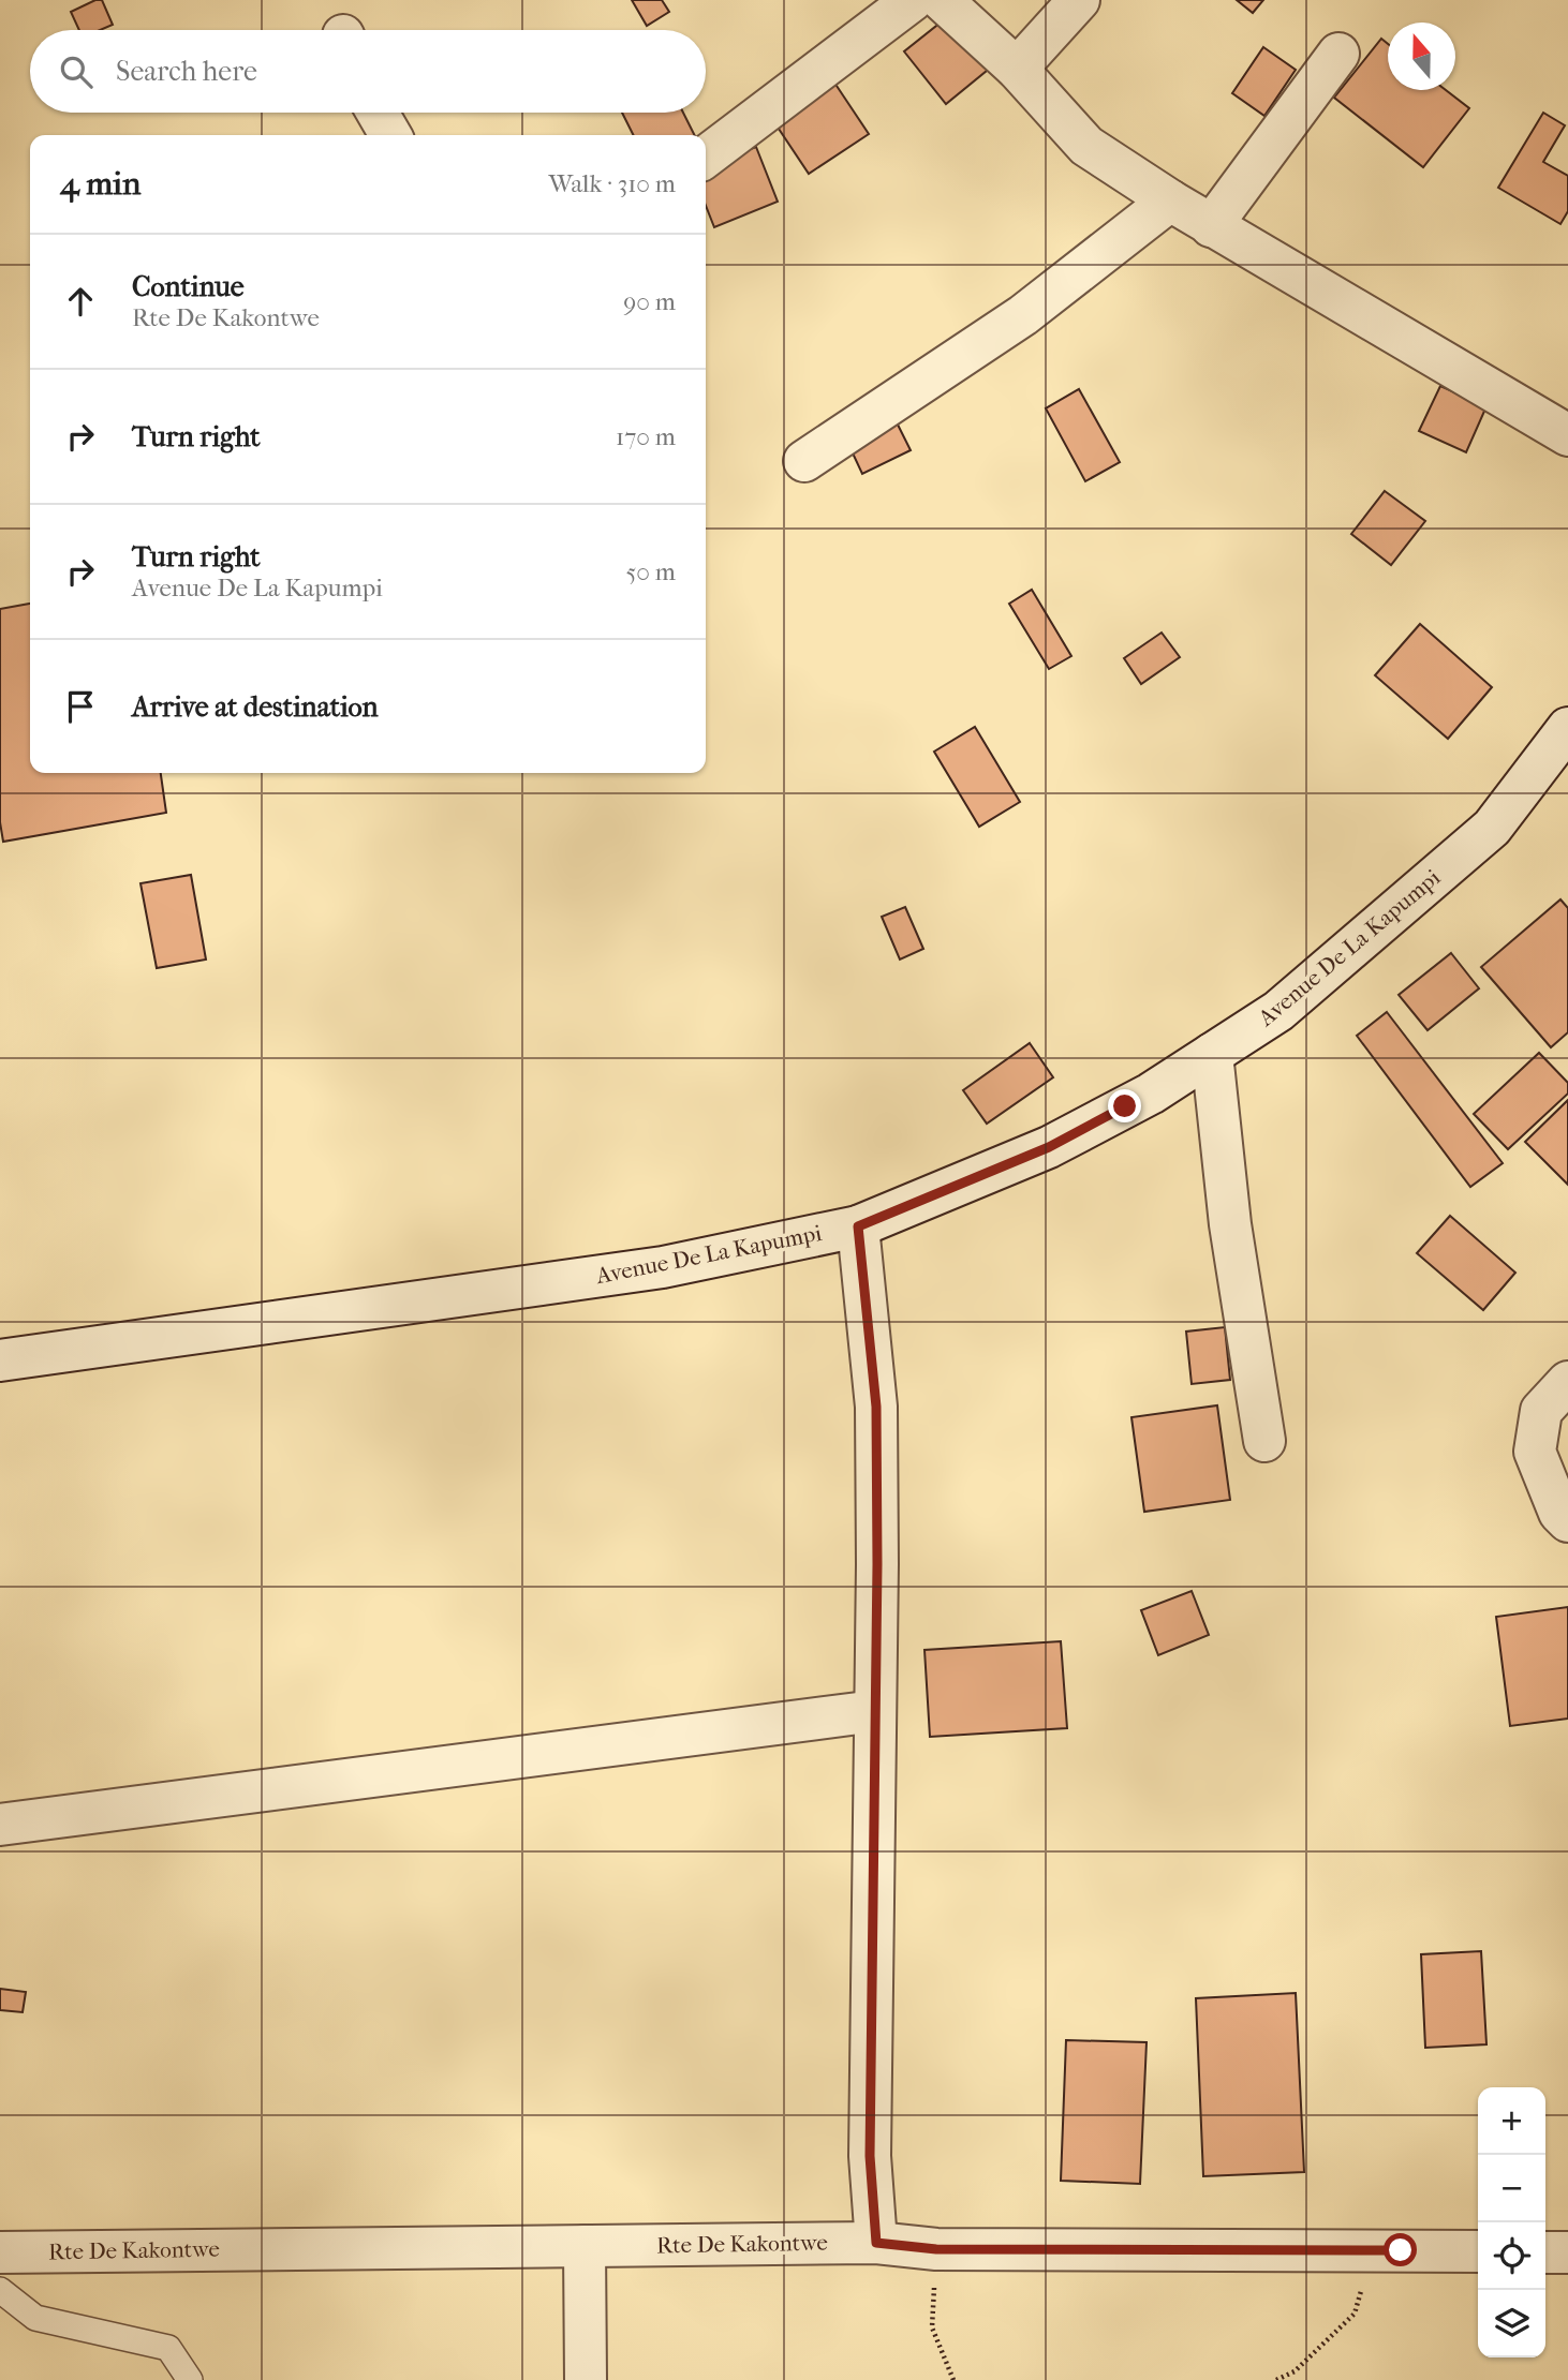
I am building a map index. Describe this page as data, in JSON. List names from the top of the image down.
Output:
{
  "streets": {
    "street": ["Avenue De La Kapumpi", "Rte De Kakontwe"]
  },
  "north": "top",
  "page": {
    "search": "Search here",
    "heading": ["4 min", "Walk · 310 m"],
    "list": [
      ["Continue", "Rte De Kakontwe", "90 m"],
      ["Turn right", "170 m"],
      ["Turn right", "Avenue De La Kapumpi", "50 m"],
      "Arrive at destination"
    ],
    "map_buttons": ["+", "−"]
  }
}
